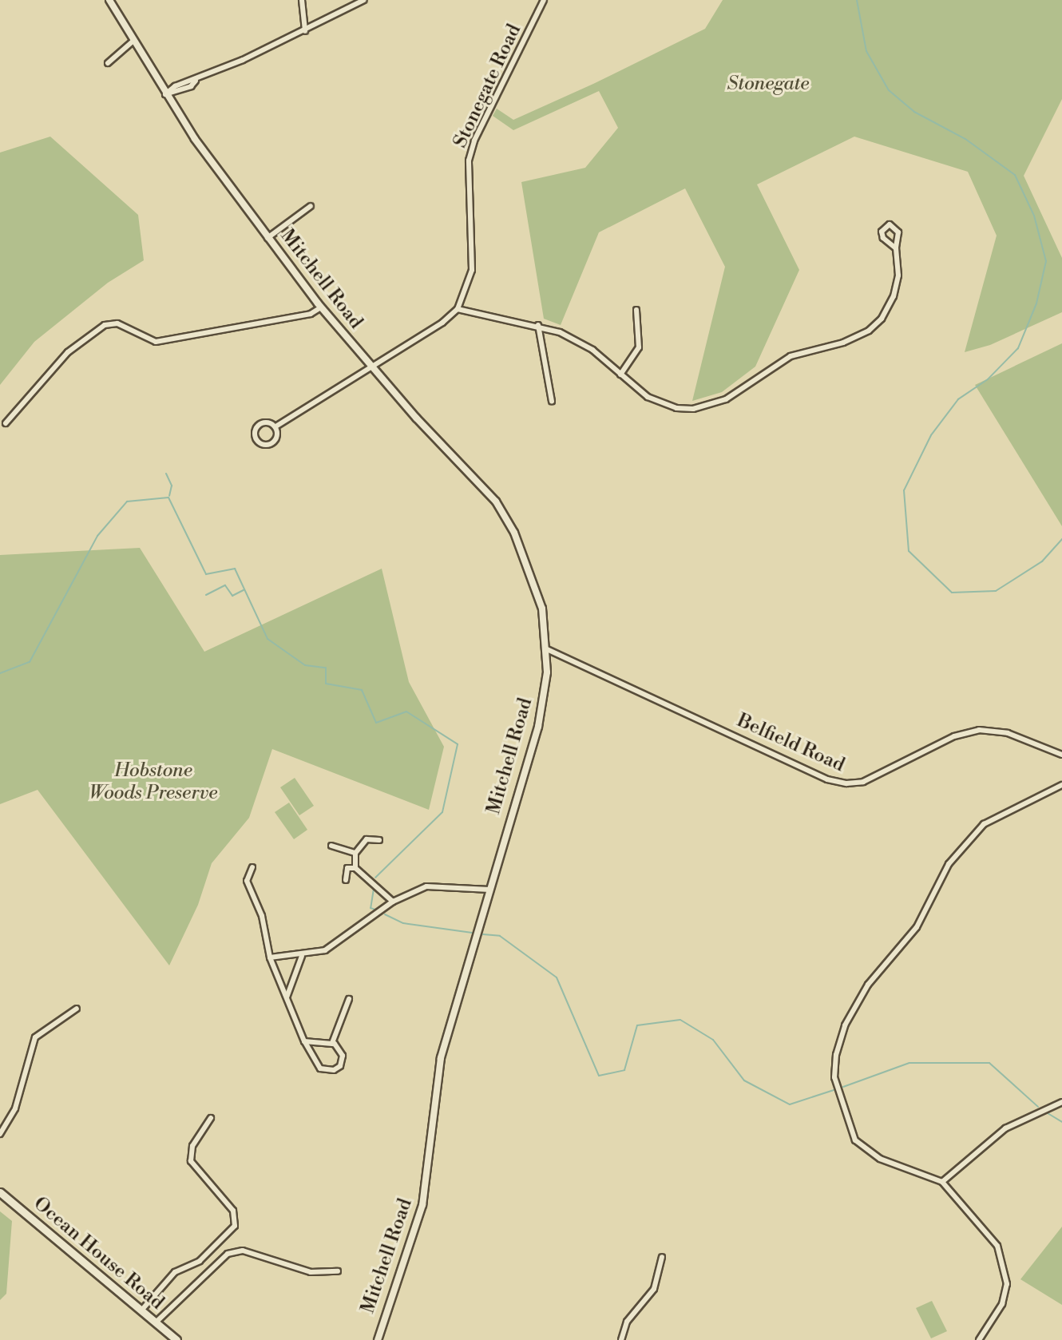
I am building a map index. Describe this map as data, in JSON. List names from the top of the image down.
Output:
{
  "streets": {
    "main road": ["Ocean House Road"],
    "street": ["Stonegate Road", "Mitchell Road", "Belfield Road"]
  },
  "crossings": [
    ["Mitchell Road", "Belfield Road"]
  ],
  "parks": ["Stonegate", "Hobstone Woods Preserve"]
}
